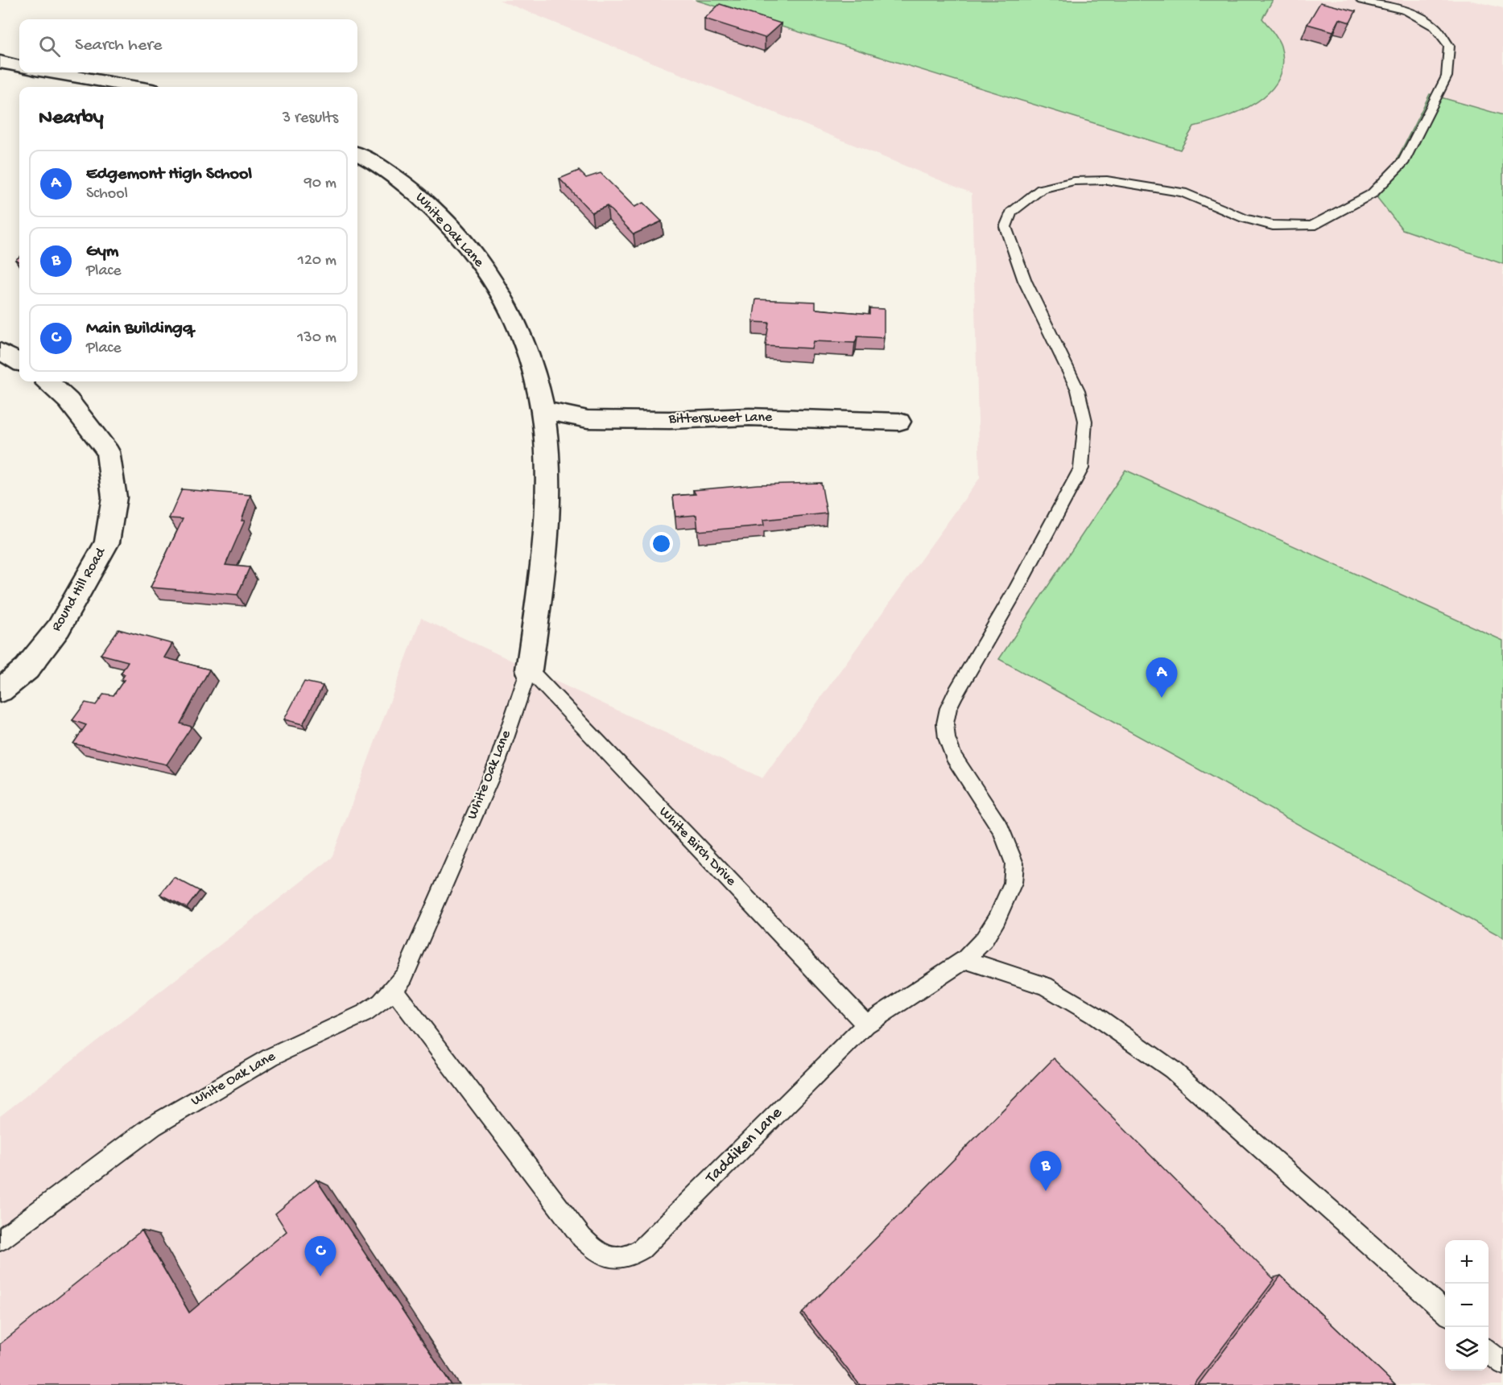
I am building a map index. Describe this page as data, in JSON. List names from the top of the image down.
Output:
{
  "streets": {
    "street": ["White Oak Lane", "Bittersweet Lane", "Round Hill Road"],
    "lane": ["White Birch Drive", "Taddiken Lane"]
  },
  "crossings": [
    ["White Oak Lane", "Bittersweet Lane"],
    ["White Oak Lane", "White Birch Drive"],
    ["White Oak Lane", "Taddiken Lane"],
    ["White Birch Drive", "Taddiken Lane"]
  ],
  "page": {
    "search": "Search here",
    "heading": ["Nearby", "3 results"],
    "list": [
      {
        "mark": "A",
        "name": "Edgemont High School",
        "note": "School",
        "value": "90 m"
      },
      {
        "mark": "B",
        "name": "Gym",
        "note": "Place",
        "value": "120 m"
      },
      {
        "mark": "C",
        "name": "Main Buildingq",
        "note": "Place",
        "value": "130 m"
      }
    ],
    "pins": ["A", "B", "C"],
    "map_buttons": ["+", "−"]
  }
}
